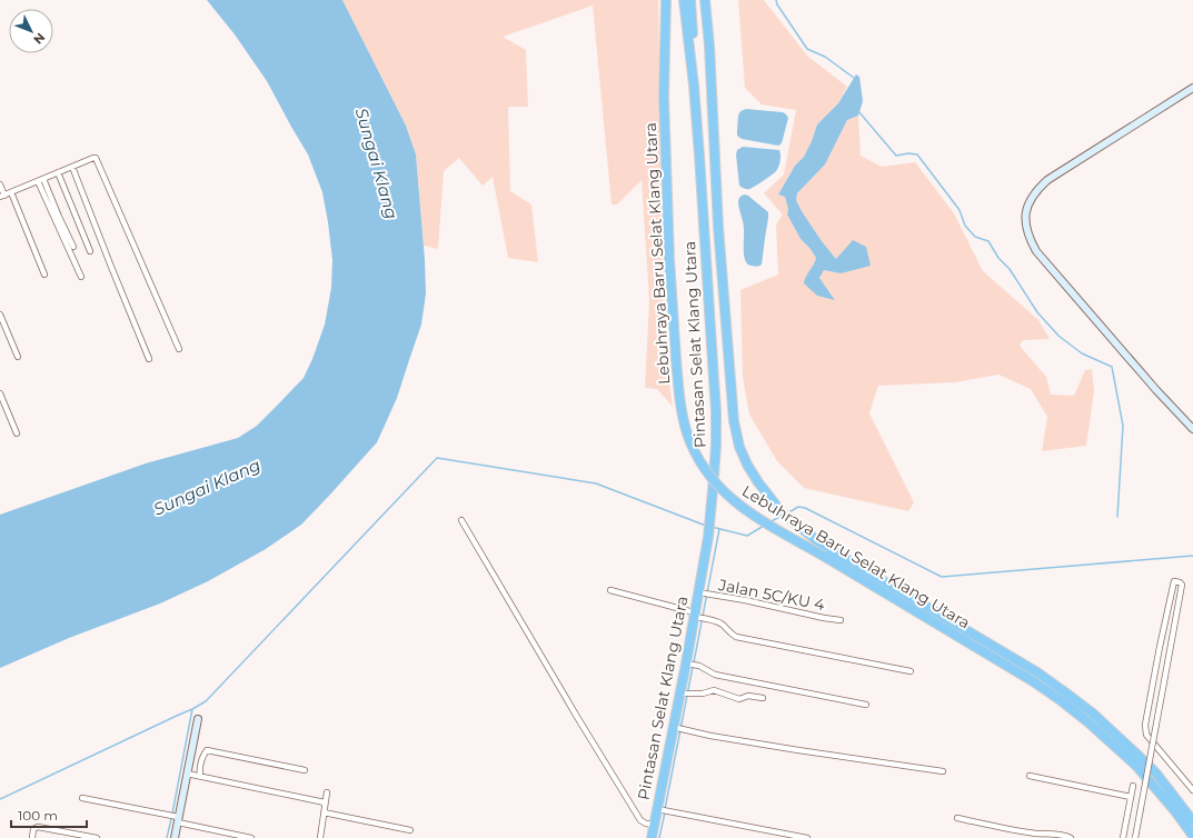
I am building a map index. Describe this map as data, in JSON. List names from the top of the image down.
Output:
{
  "streets": {
    "highway": ["Lebuhraya Baru Selat Klang Utara", "Pintasan Selat Klang Utara"],
    "street": ["Jalan 5C/KU 4"]
  },
  "crossings": [
    ["Pintasan Selat Klang Utara", "Jalan 5C/KU 4"]
  ],
  "water": ["Sungai Klang"],
  "scale_bar": "100 m",
  "north": "bottom right"
}
